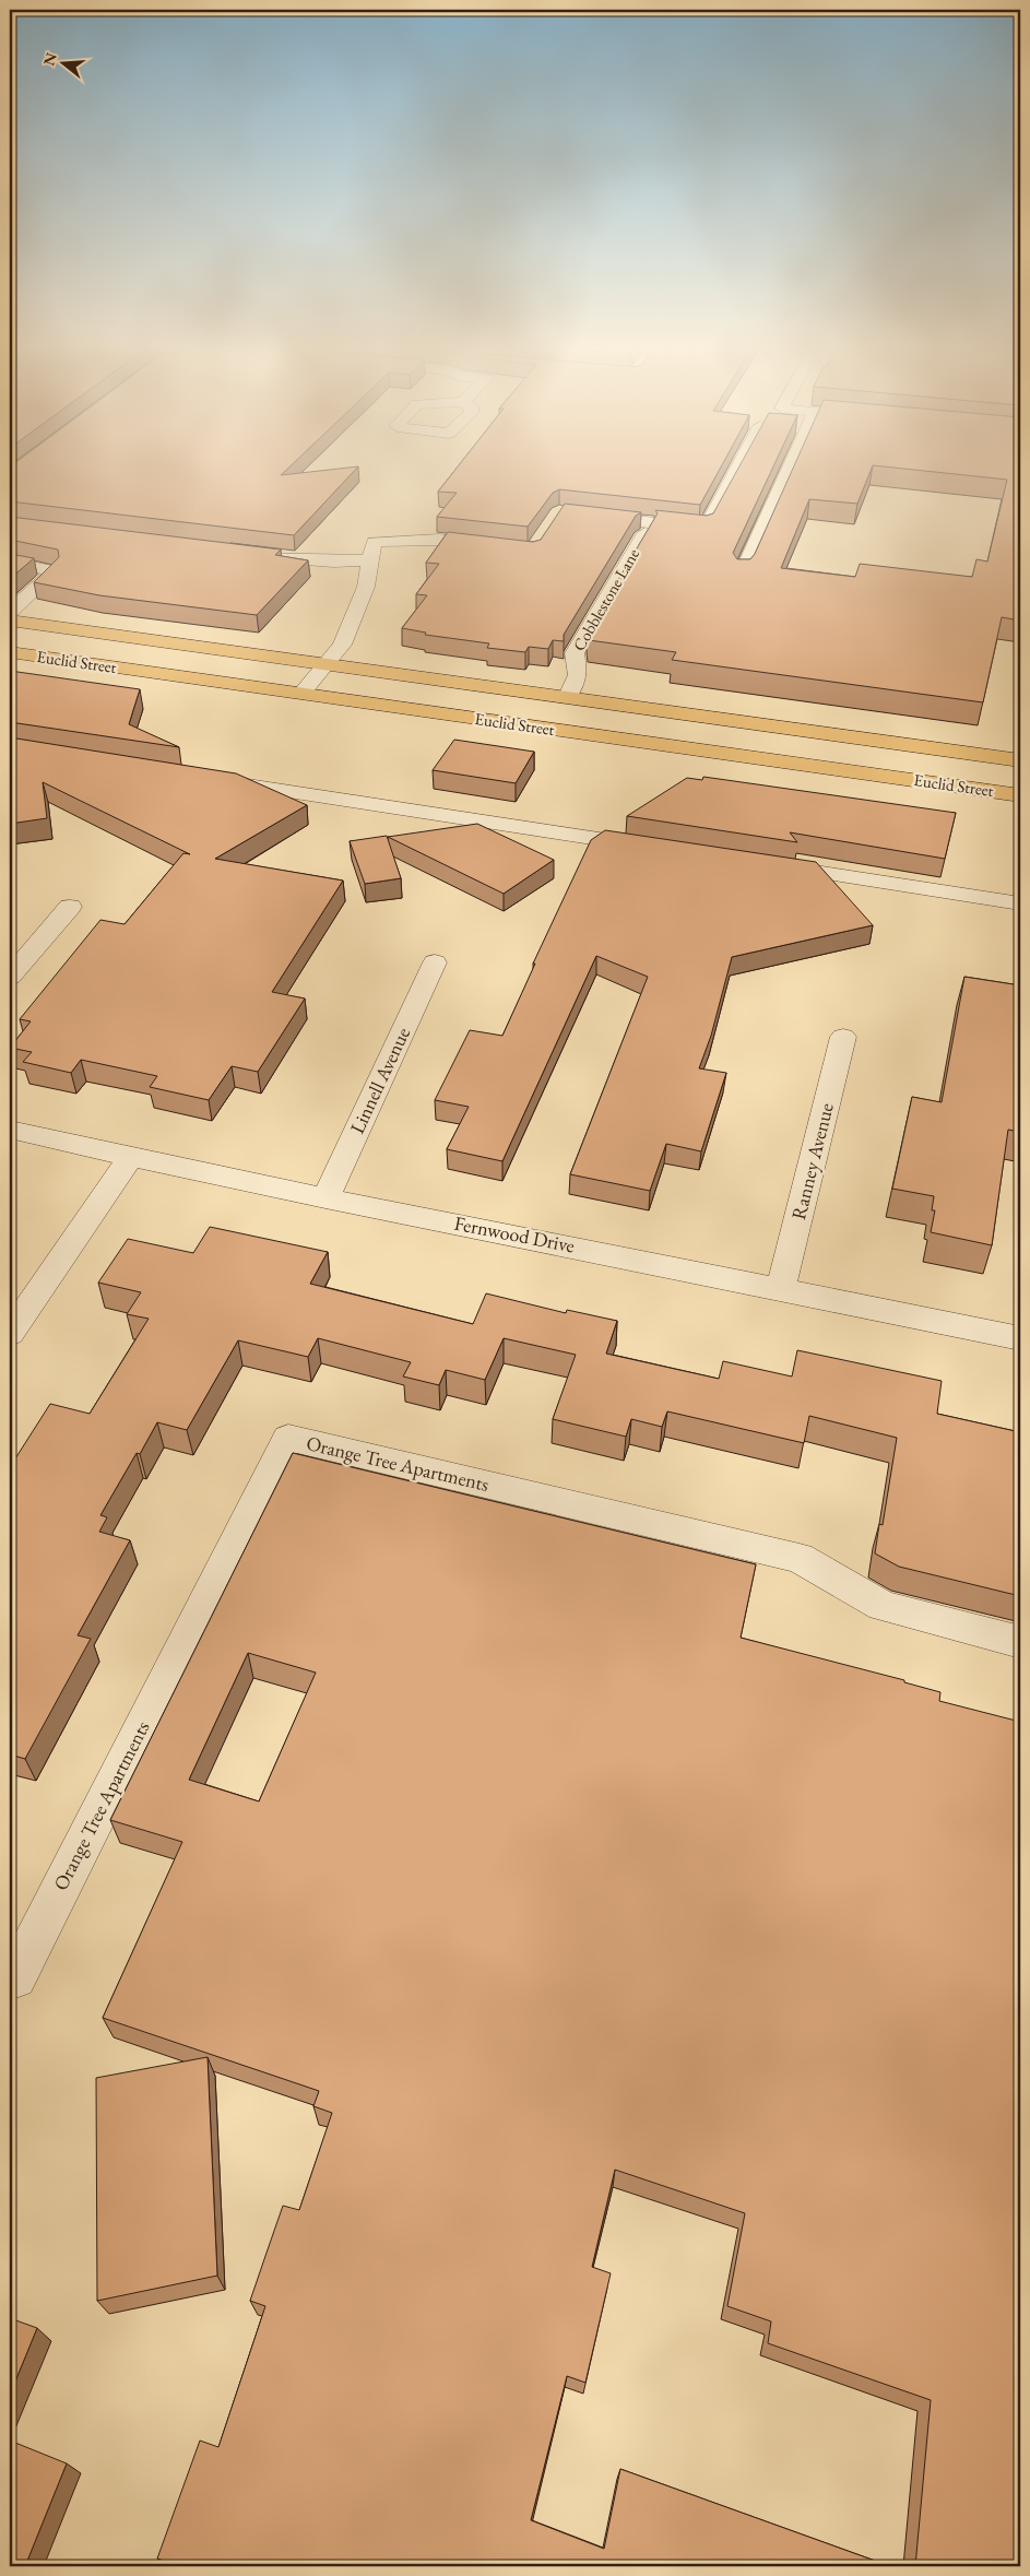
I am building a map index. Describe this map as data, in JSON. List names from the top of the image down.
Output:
{
  "streets": {
    "main road": ["Euclid Street"],
    "street": [
      "Cobblestone Lane",
      "Linnell Avenue",
      "Ranney Avenue",
      "Fernwood Drive",
      "Orange Tree Apartments"
    ]
  },
  "crossings": [
    ["Cobblestone Lane", "Euclid Street"],
    ["Linnell Avenue", "Fernwood Drive"],
    ["Ranney Avenue", "Fernwood Drive"]
  ],
  "north": "left"
}
